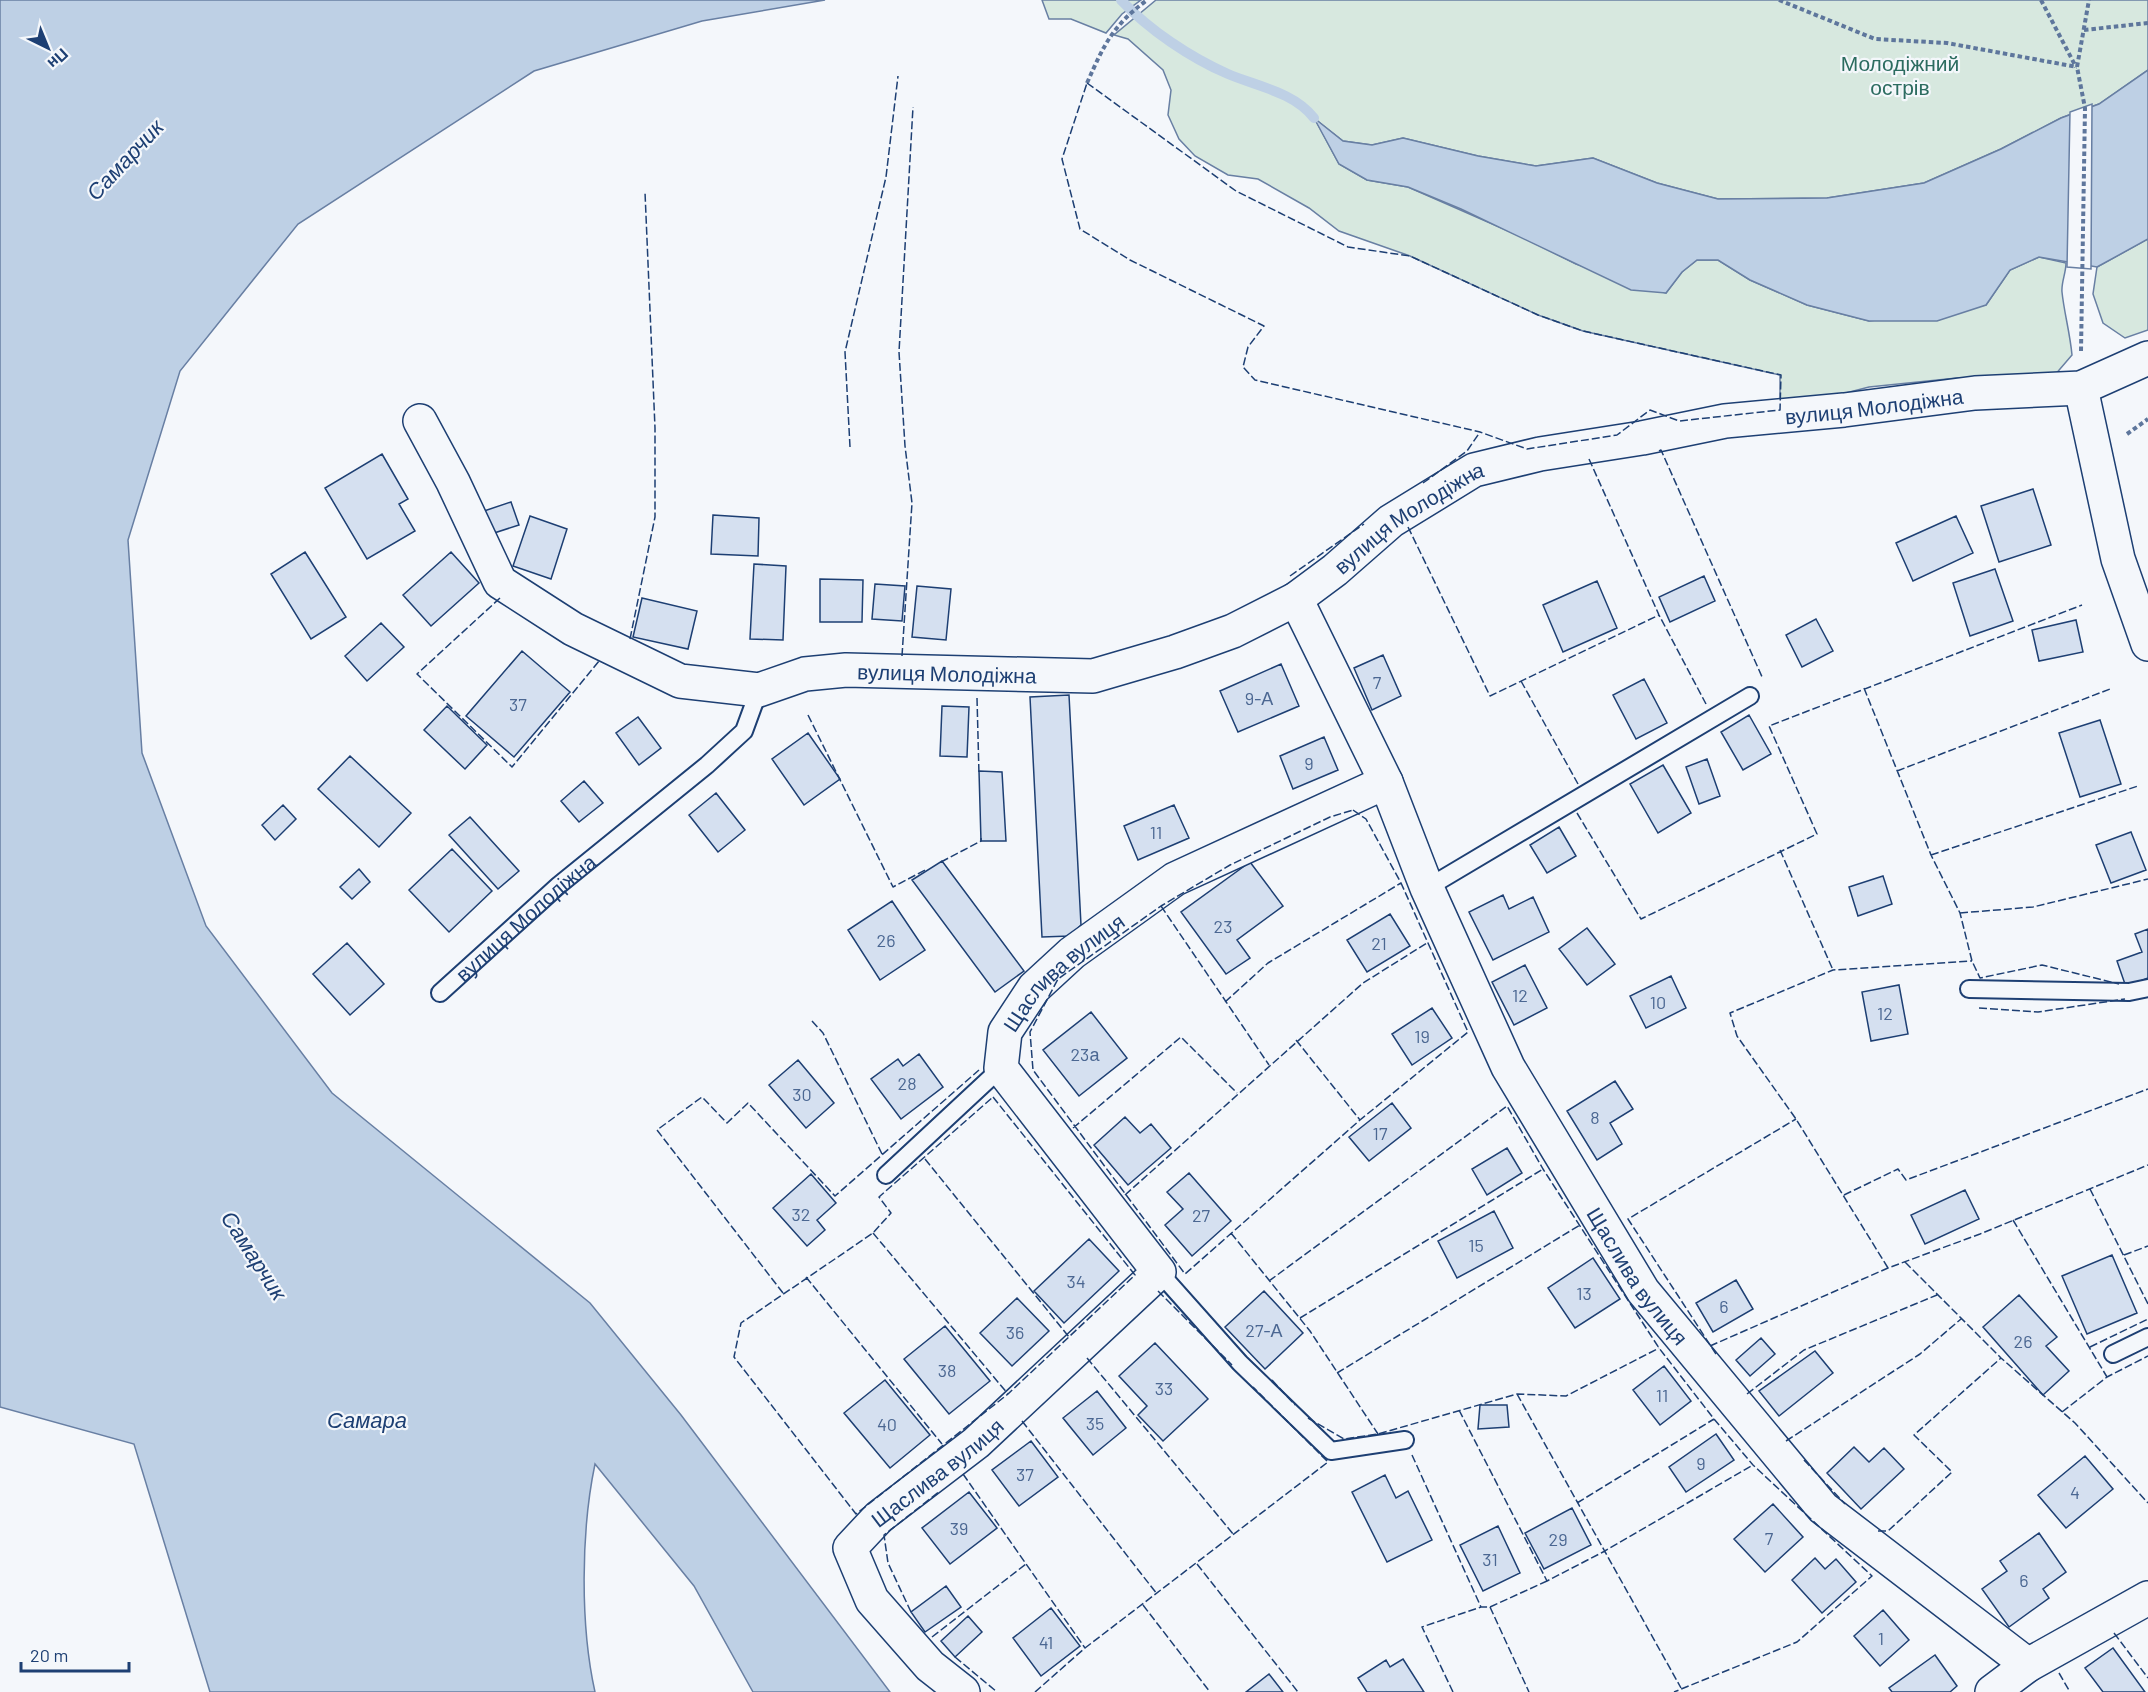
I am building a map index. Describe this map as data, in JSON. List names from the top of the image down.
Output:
{
  "streets": {
    "street": ["вулиця Молодіжна", "Щаслива вулиця"]
  },
  "crossings": [
    ["вулиця Молодіжна", "Щаслива вулиця"]
  ],
  "water": ["Самарчик", "Самара"],
  "parks": ["Молодіжний острів"],
  "house_numbers": [
    "7",
    "9-А",
    "37",
    "9",
    "11",
    "23",
    "26",
    "21",
    "12",
    "10",
    "12",
    "19",
    "23а",
    "28",
    "30",
    "8",
    "17",
    "32",
    "27",
    "15",
    "34",
    "13",
    "6",
    "27-А",
    "36",
    "26",
    "38",
    "33",
    "11",
    "35",
    "40",
    "9",
    "37",
    "4",
    "39",
    "7",
    "29",
    "31",
    "6",
    "1",
    "41"
  ],
  "scale_bar": "20 m",
  "north": "bottom right"
}
